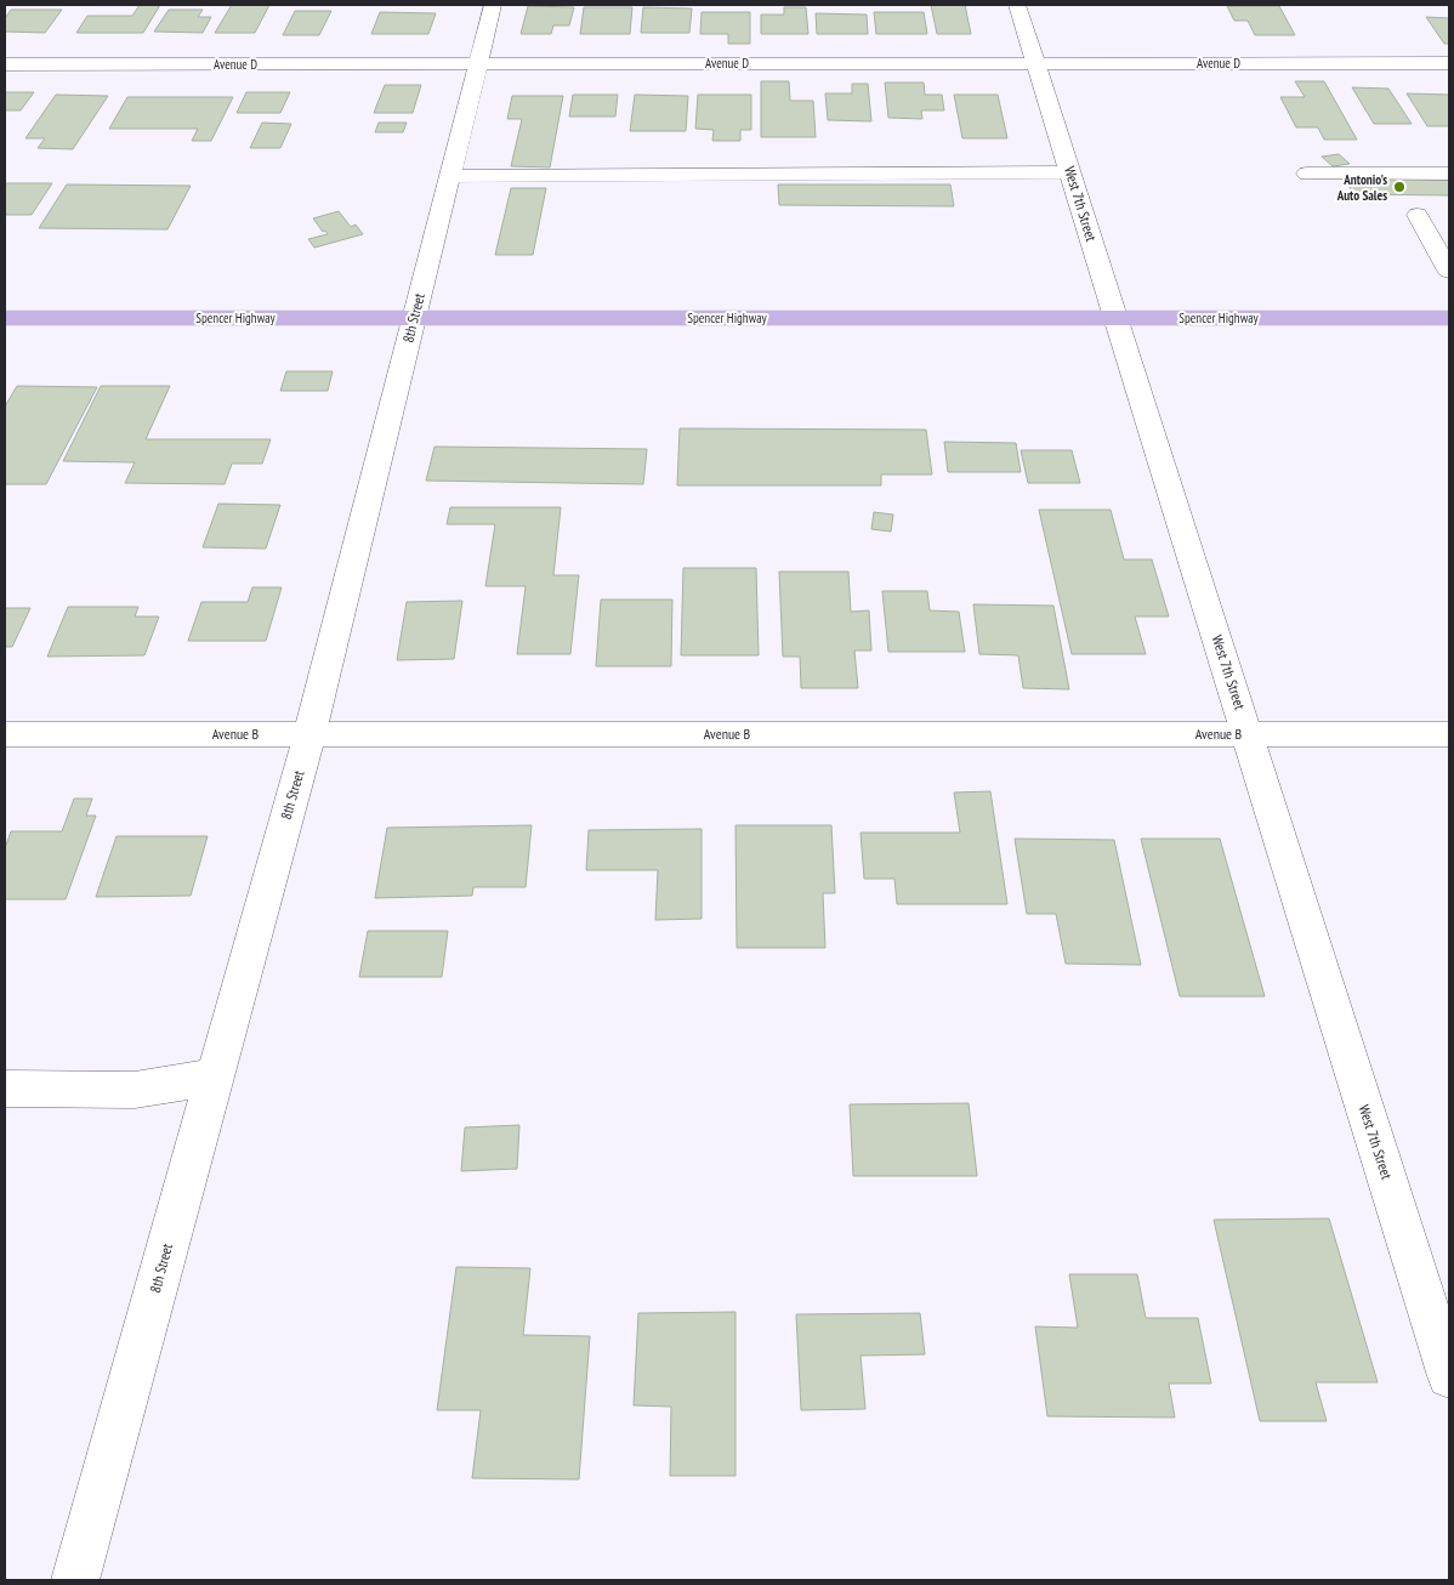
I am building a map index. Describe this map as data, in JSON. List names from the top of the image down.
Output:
{
  "streets": {
    "main road": ["Spencer Highway"],
    "street": [
      "Avenue D",
      "West 7th Street",
      "8th Street",
      "Avenue B"
    ]
  },
  "crossings": [
    ["Avenue D", "West 7th Street"],
    ["Avenue D", "8th Street"],
    ["West 7th Street", "Spencer Highway"],
    ["West 7th Street", "Avenue B"],
    ["Spencer Highway", "8th Street"],
    ["8th Street", "Avenue B"]
  ],
  "places": ["Antonio's Auto Sales"]
}
